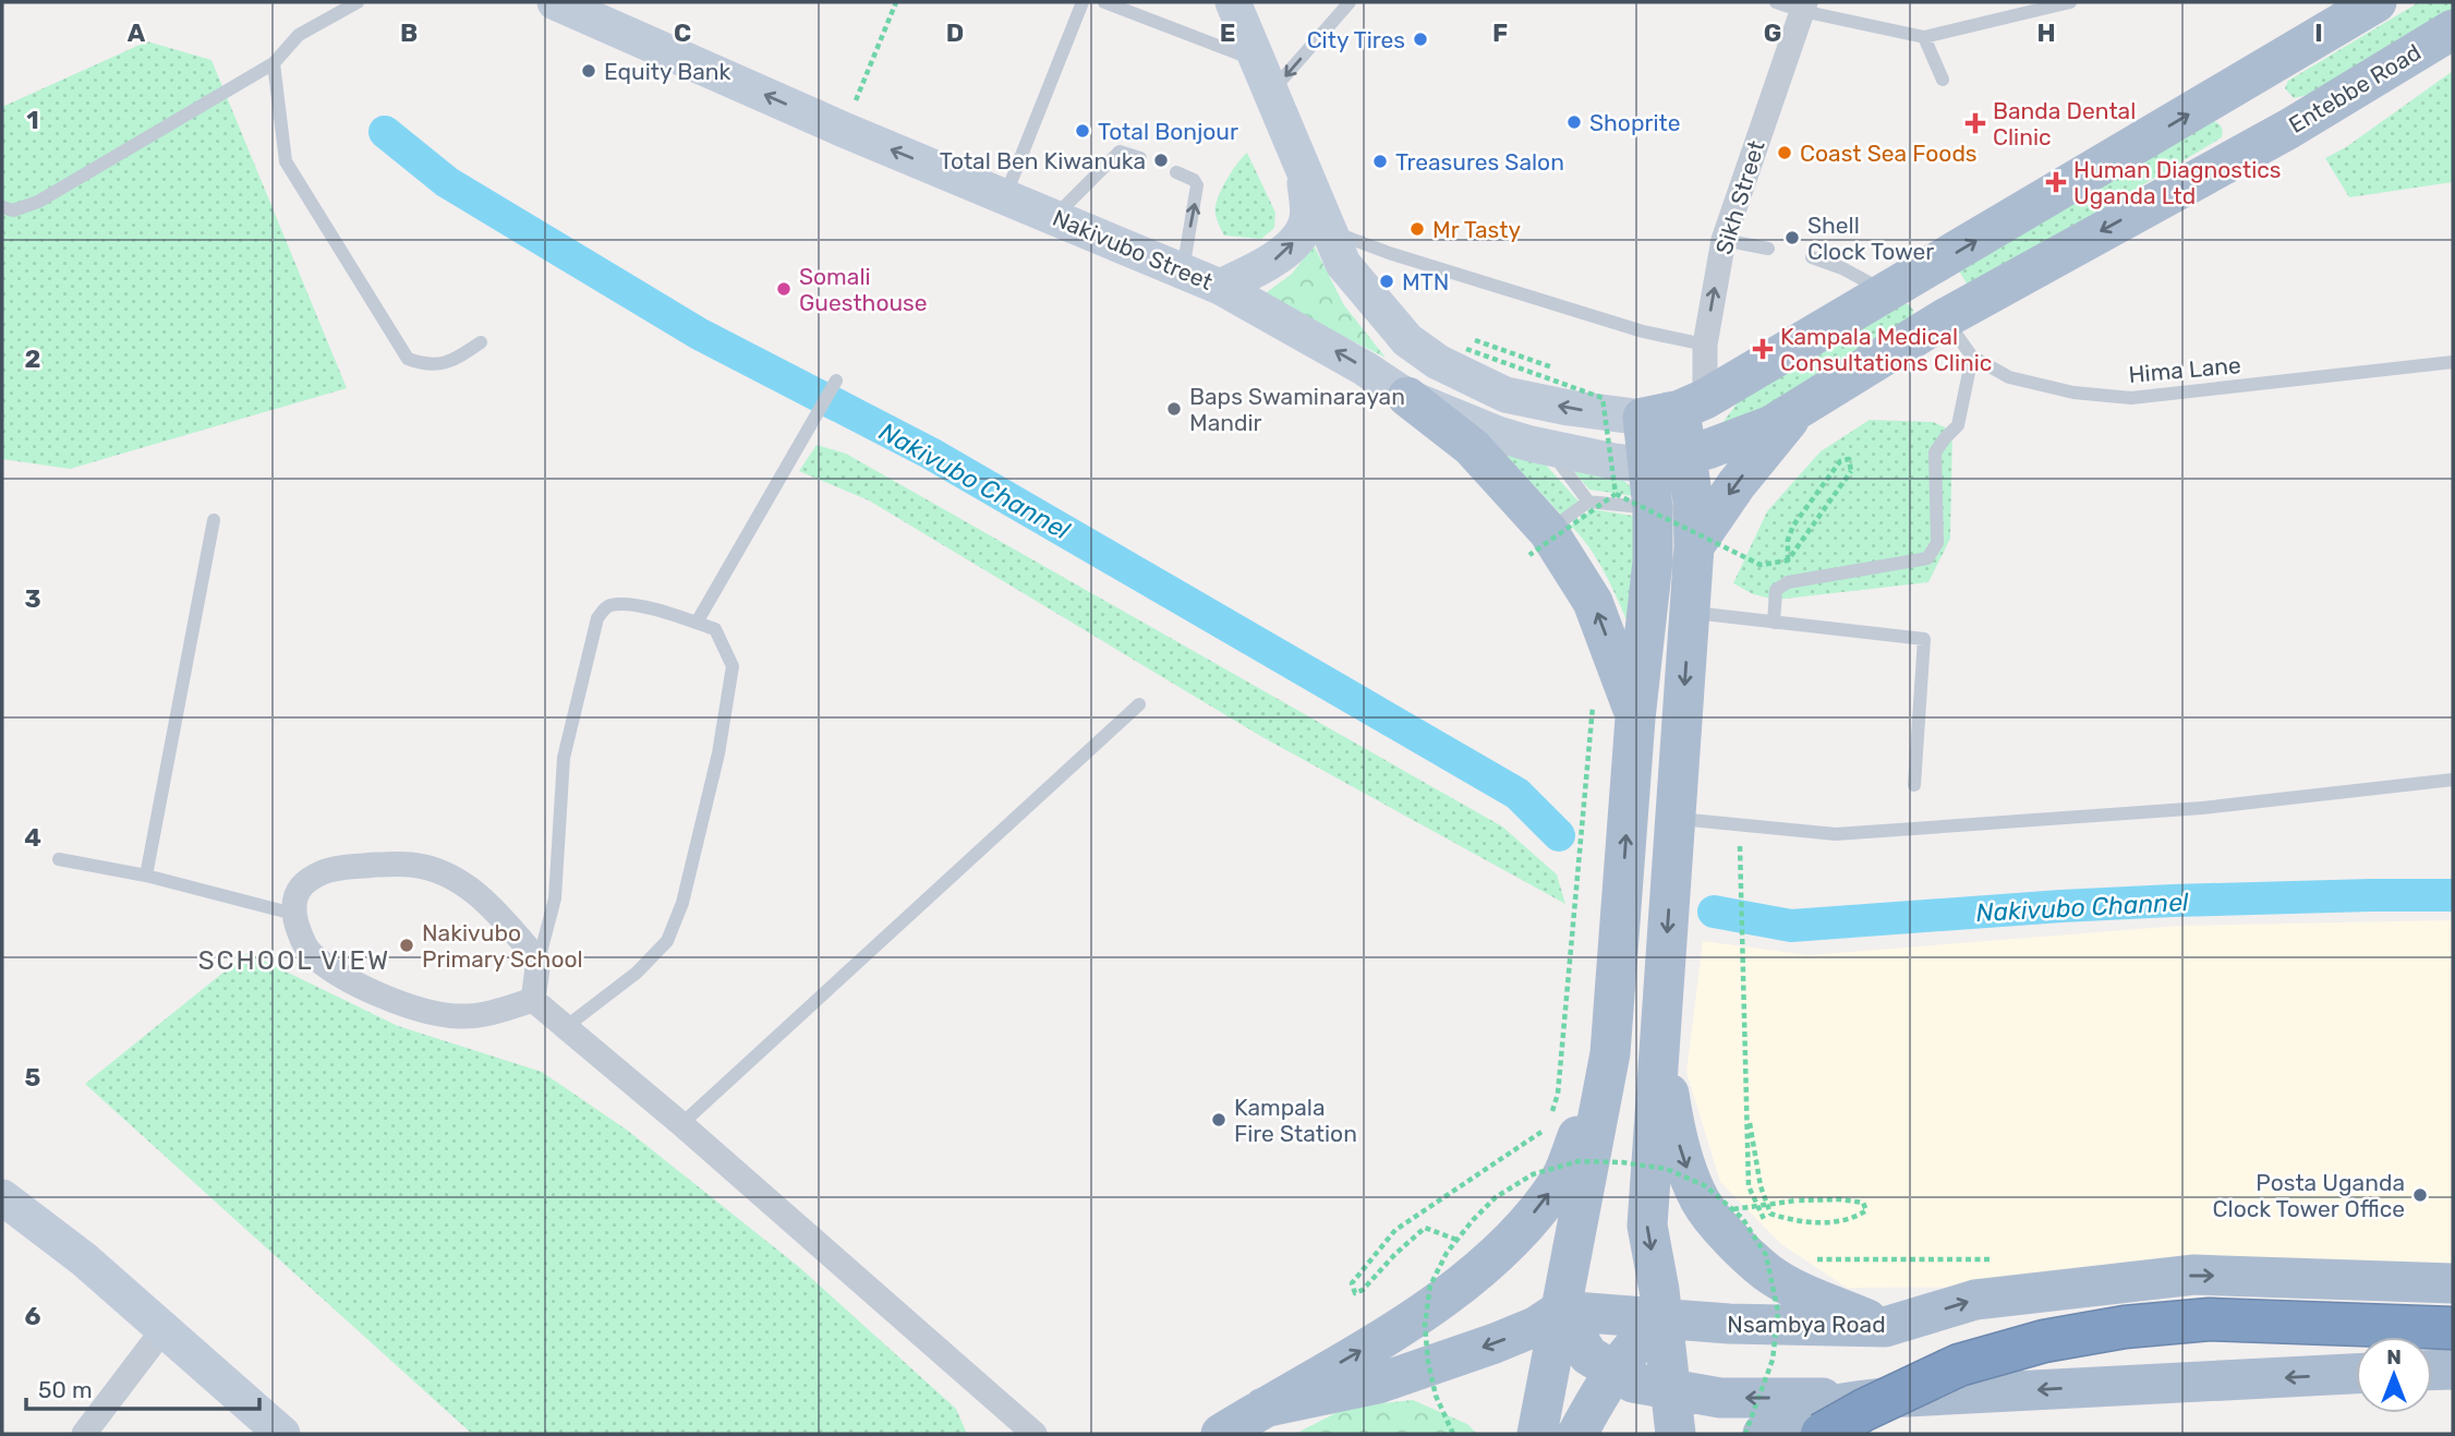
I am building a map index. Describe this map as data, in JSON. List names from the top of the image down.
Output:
{
  "streets": {
    "main road": ["Entebbe Road", "Nakivubo Street", "Nsambya Road"],
    "street": ["Sikh Street"],
    "lane": ["Hima Lane"]
  },
  "crossings": [
    ["Entebbe Road", "Nakivubo Street"],
    ["Entebbe Road", "Hima Lane"]
  ],
  "one_way": ["Nakivubo Street"],
  "districts": ["SCHOOL VIEW"],
  "water": ["Nakivubo Channel"],
  "places": {
    "other": [
      "City Tires",
      "Equity Bank",
      "Shoprite",
      "Total Bonjour",
      "Coast Sea Foods",
      "Total Ben Kiwanuka",
      "Treasures Salon",
      "Mr Tasty",
      "Shell Clock Tower",
      "MTN",
      "Somali Guesthouse",
      "Baps Swaminarayan Mandir",
      "Nakivubo Primary School",
      "Kampala Fire Station",
      "Posta Uganda Clock Tower Office"
    ],
    "health": ["Banda Dental Clinic", "Human Diagnostics Uganda Ltd", "Kampala Medical Consultations Clinic"]
  },
  "scale_bar": "50 m",
  "north": "top",
  "grid": {
    "columns": [
      "A",
      "B",
      "C",
      "D",
      "E",
      "F",
      "G",
      "H",
      "I"
    ],
    "rows": [
      "1",
      "2",
      "3",
      "4",
      "5",
      "6"
    ]
  }
}
